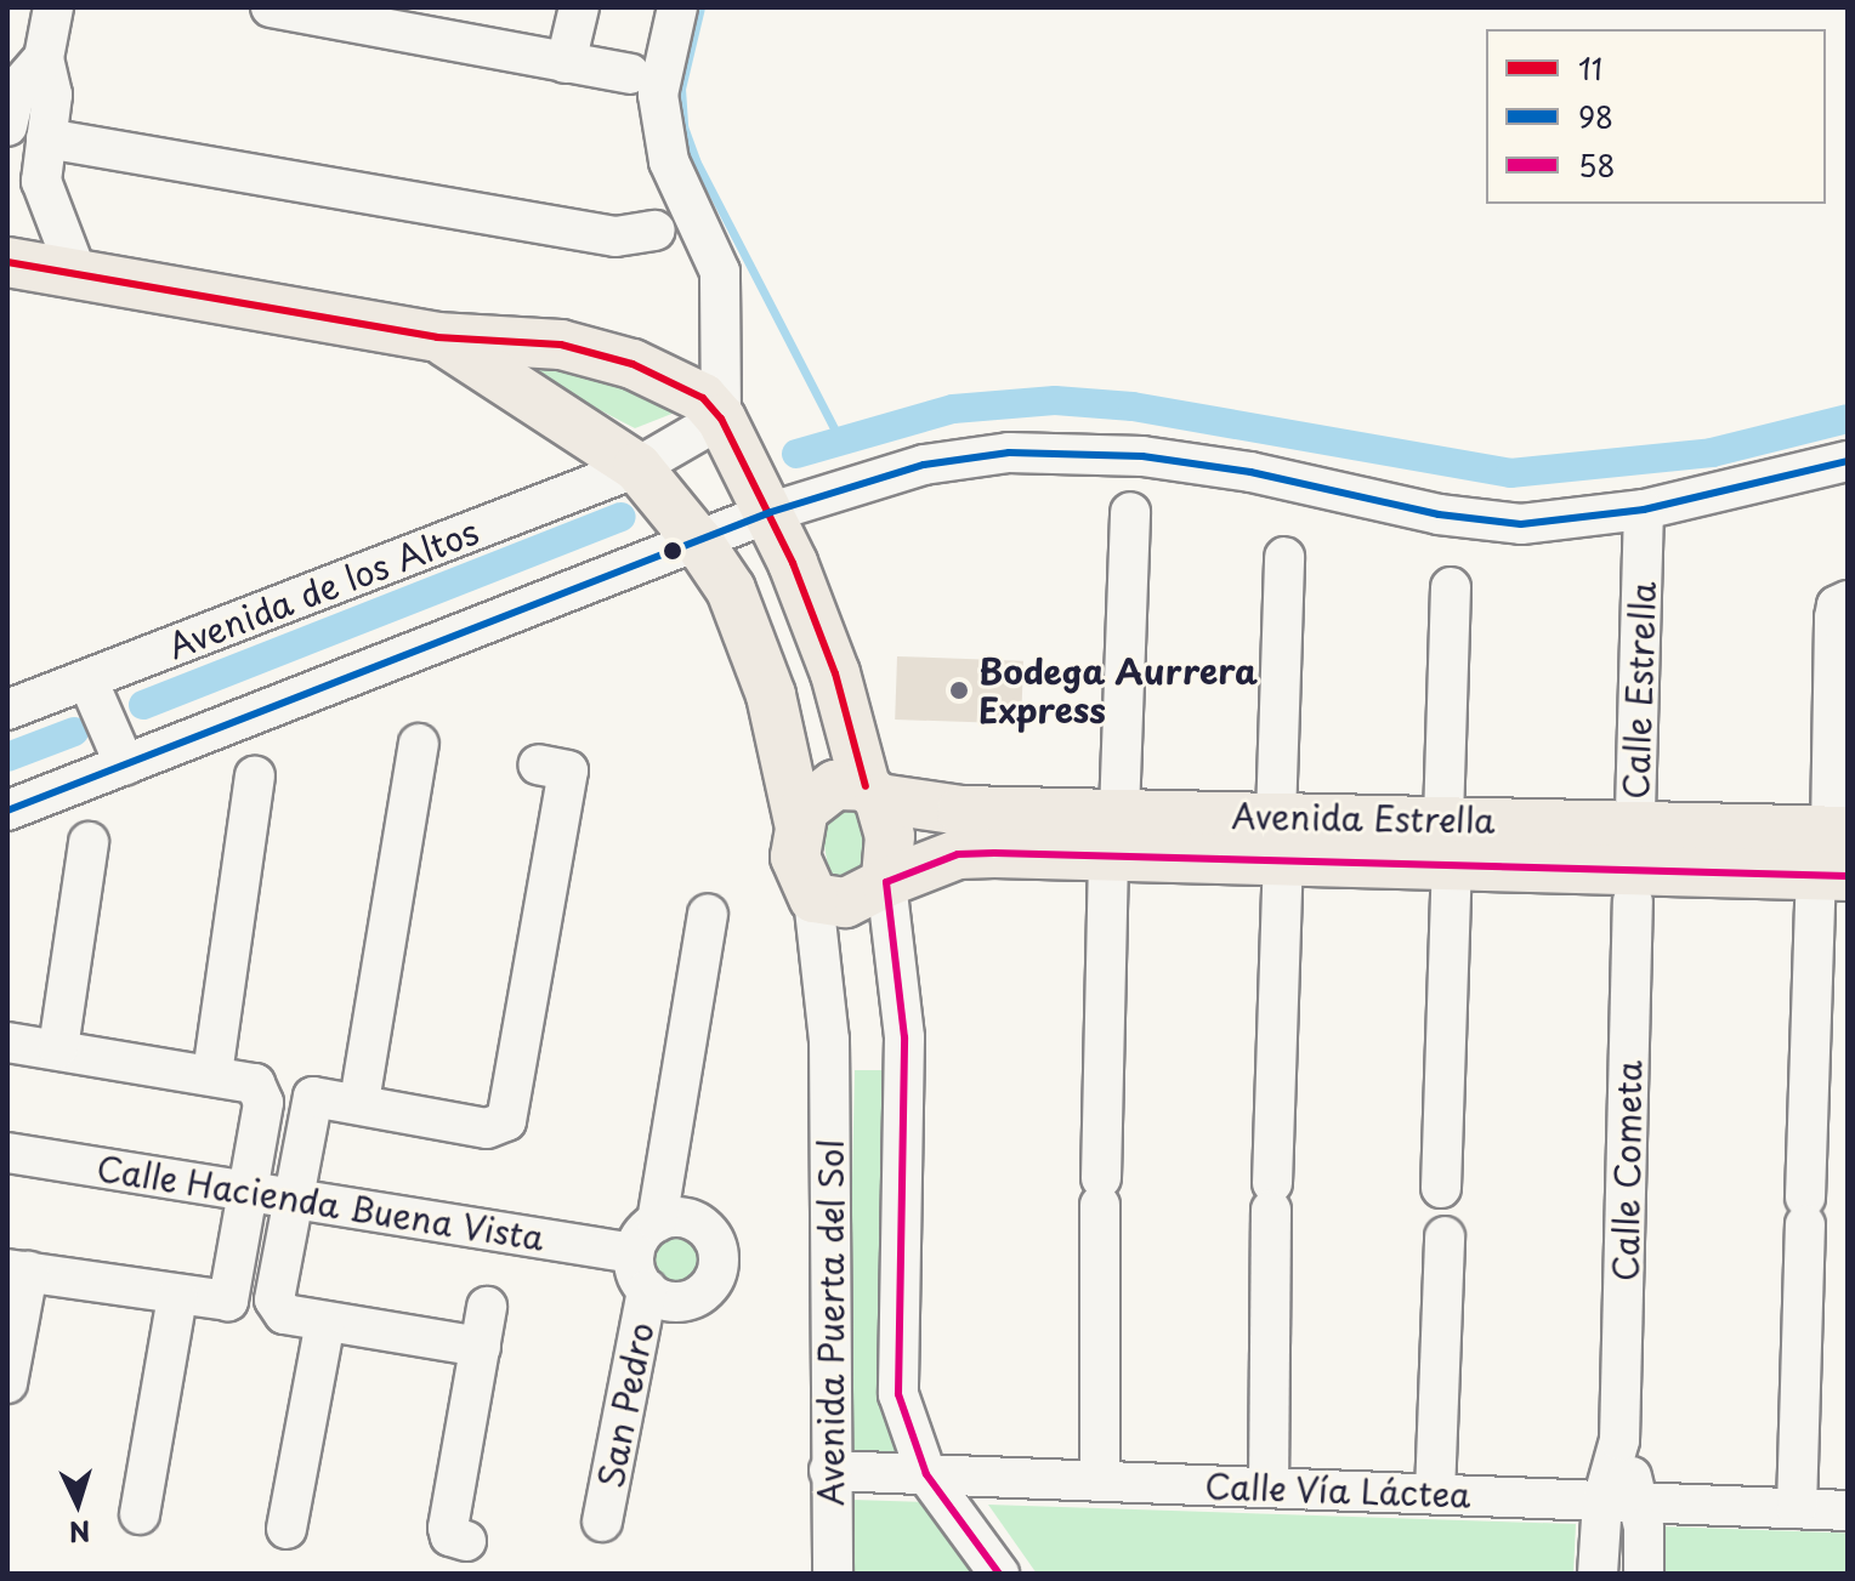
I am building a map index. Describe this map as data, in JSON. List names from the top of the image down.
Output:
{
  "streets": {
    "main road": ["Avenida Estrella"],
    "street": [
      "Avenida de los Altos",
      "Calle Estrella",
      "Calle Cometa",
      "Calle Hacienda Buena Vista",
      "Avenida Puerta del Sol",
      "San Pedro",
      "Calle Vía Láctea"
    ]
  },
  "crossings": [
    ["Calle Estrella", "Avenida Estrella"],
    ["Calle Estrella", "Calle Cometa"],
    ["Avenida Estrella", "Calle Cometa"],
    ["Avenida Estrella", "Avenida Puerta del Sol"],
    ["Calle Cometa", "Calle Vía Láctea"],
    ["Calle Hacienda Buena Vista", "San Pedro"],
    ["Avenida Puerta del Sol", "Calle Vía Láctea"]
  ],
  "places": ["Bodega Aurrera Express"],
  "lines": ["transit line 11", "transit line 98", "transit line 58"],
  "legend": ["11", "98", "58"],
  "north": "bottom"
}
